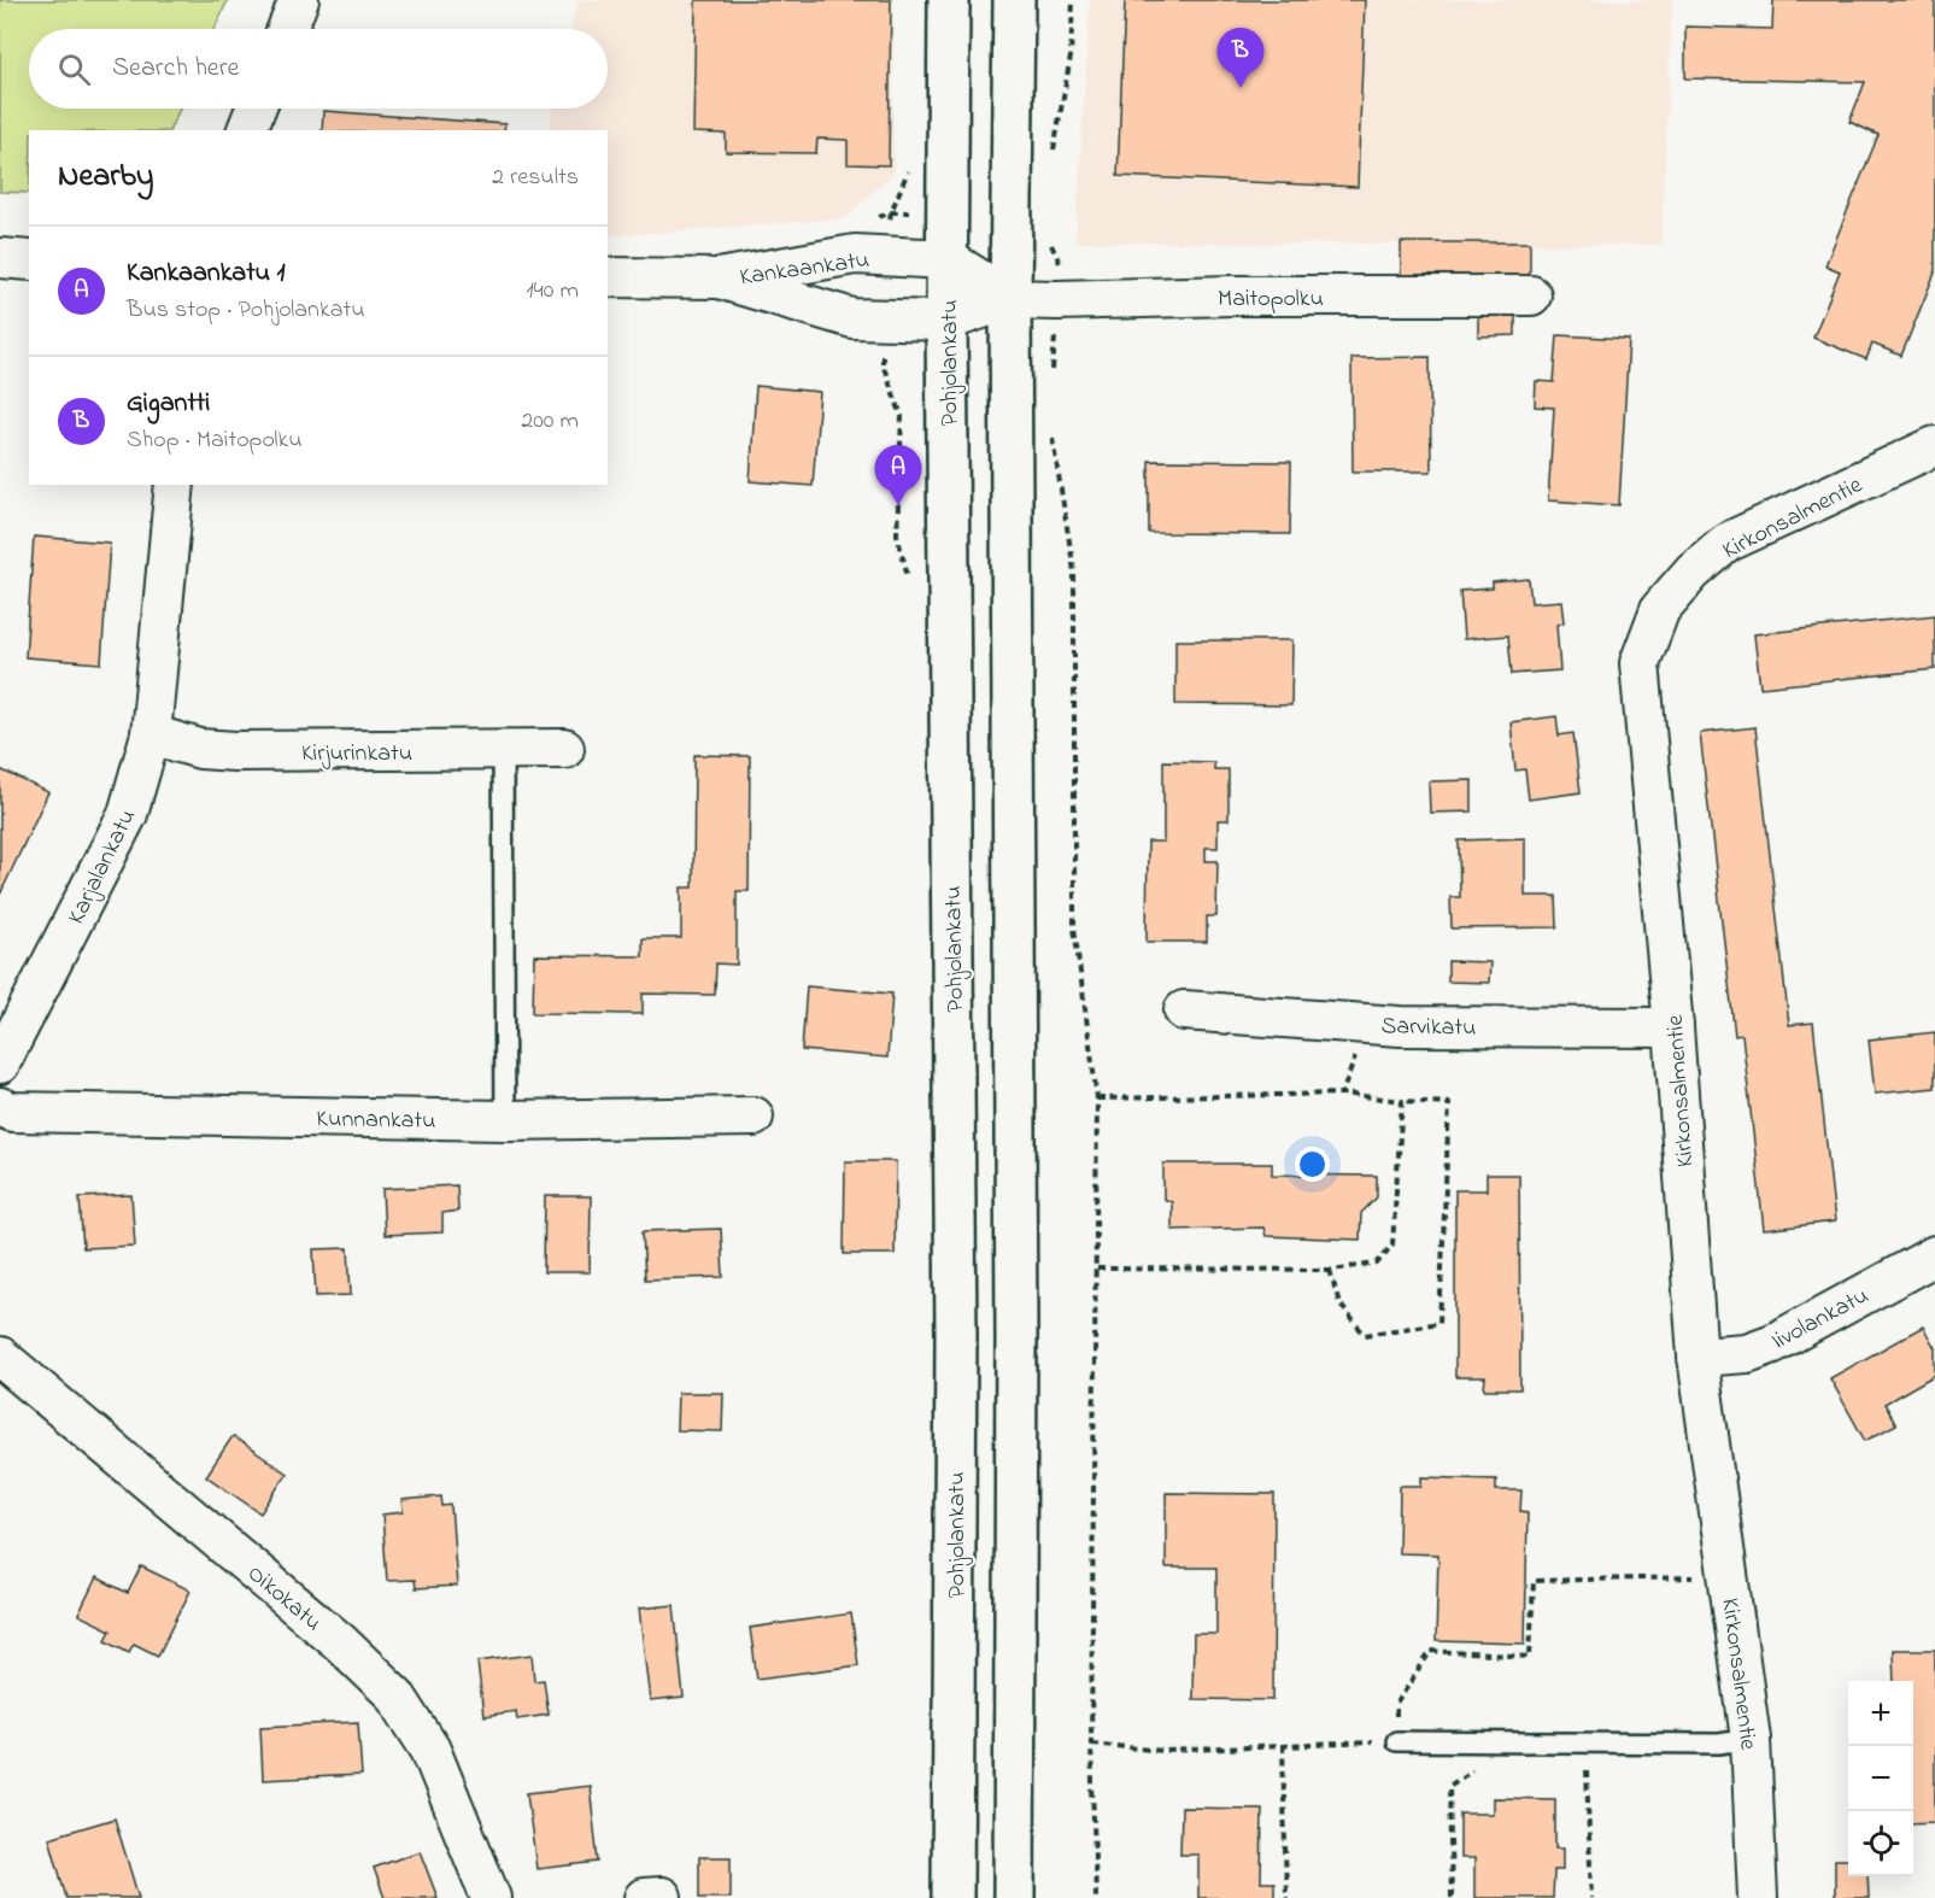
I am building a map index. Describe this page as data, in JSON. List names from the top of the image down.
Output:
{
  "streets": {
    "main road": ["Pohjolankatu"],
    "street": [
      "Kankaankatu",
      "Maitopolku",
      "Kirkonsalmentie",
      "Kirjurinkatu",
      "Karjalankatu",
      "Sarvikatu",
      "Kunnankatu",
      "Iivolankatu",
      "Oikokatu"
    ]
  },
  "crossings": [
    ["Kankaankatu", "Maitopolku"],
    ["Kankaankatu", "Pohjolankatu"],
    ["Kirkonsalmentie", "Sarvikatu"],
    ["Kirkonsalmentie", "Iivolankatu"],
    ["Kirjurinkatu", "Karjalankatu"]
  ],
  "page": {
    "pins": ["B", "A"],
    "search": "Search here",
    "heading": ["Nearby", "2 results"],
    "list": [
      {
        "mark": "A",
        "name": "Kankaankatu 1",
        "note": "Bus stop · Pohjolankatu",
        "value": "140 m"
      },
      {
        "mark": "B",
        "name": "Gigantti",
        "note": "Shop · Maitopolku",
        "value": "200 m"
      }
    ],
    "map_buttons": ["+", "−"]
  }
}
